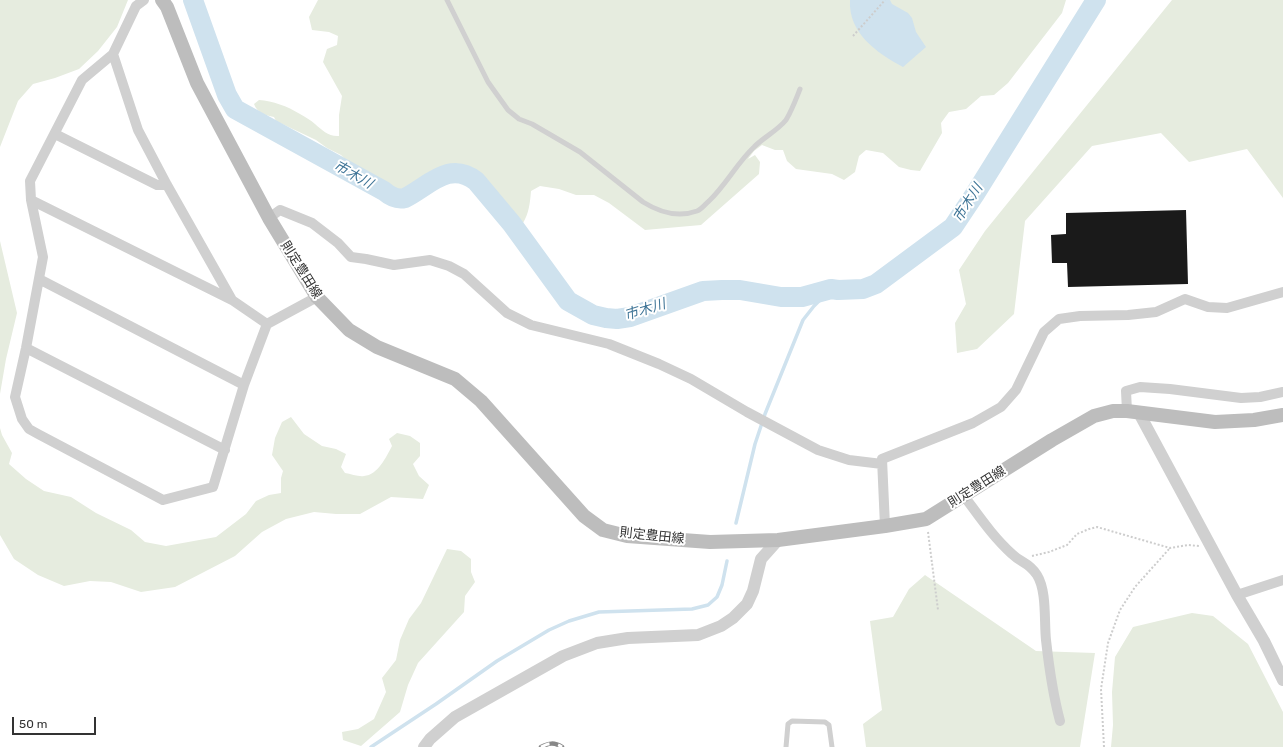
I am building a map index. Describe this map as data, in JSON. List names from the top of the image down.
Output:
{
  "streets": {
    "main road": ["則定豊田線"]
  },
  "water": ["市木川"],
  "scale_bar": "50 m"
}
